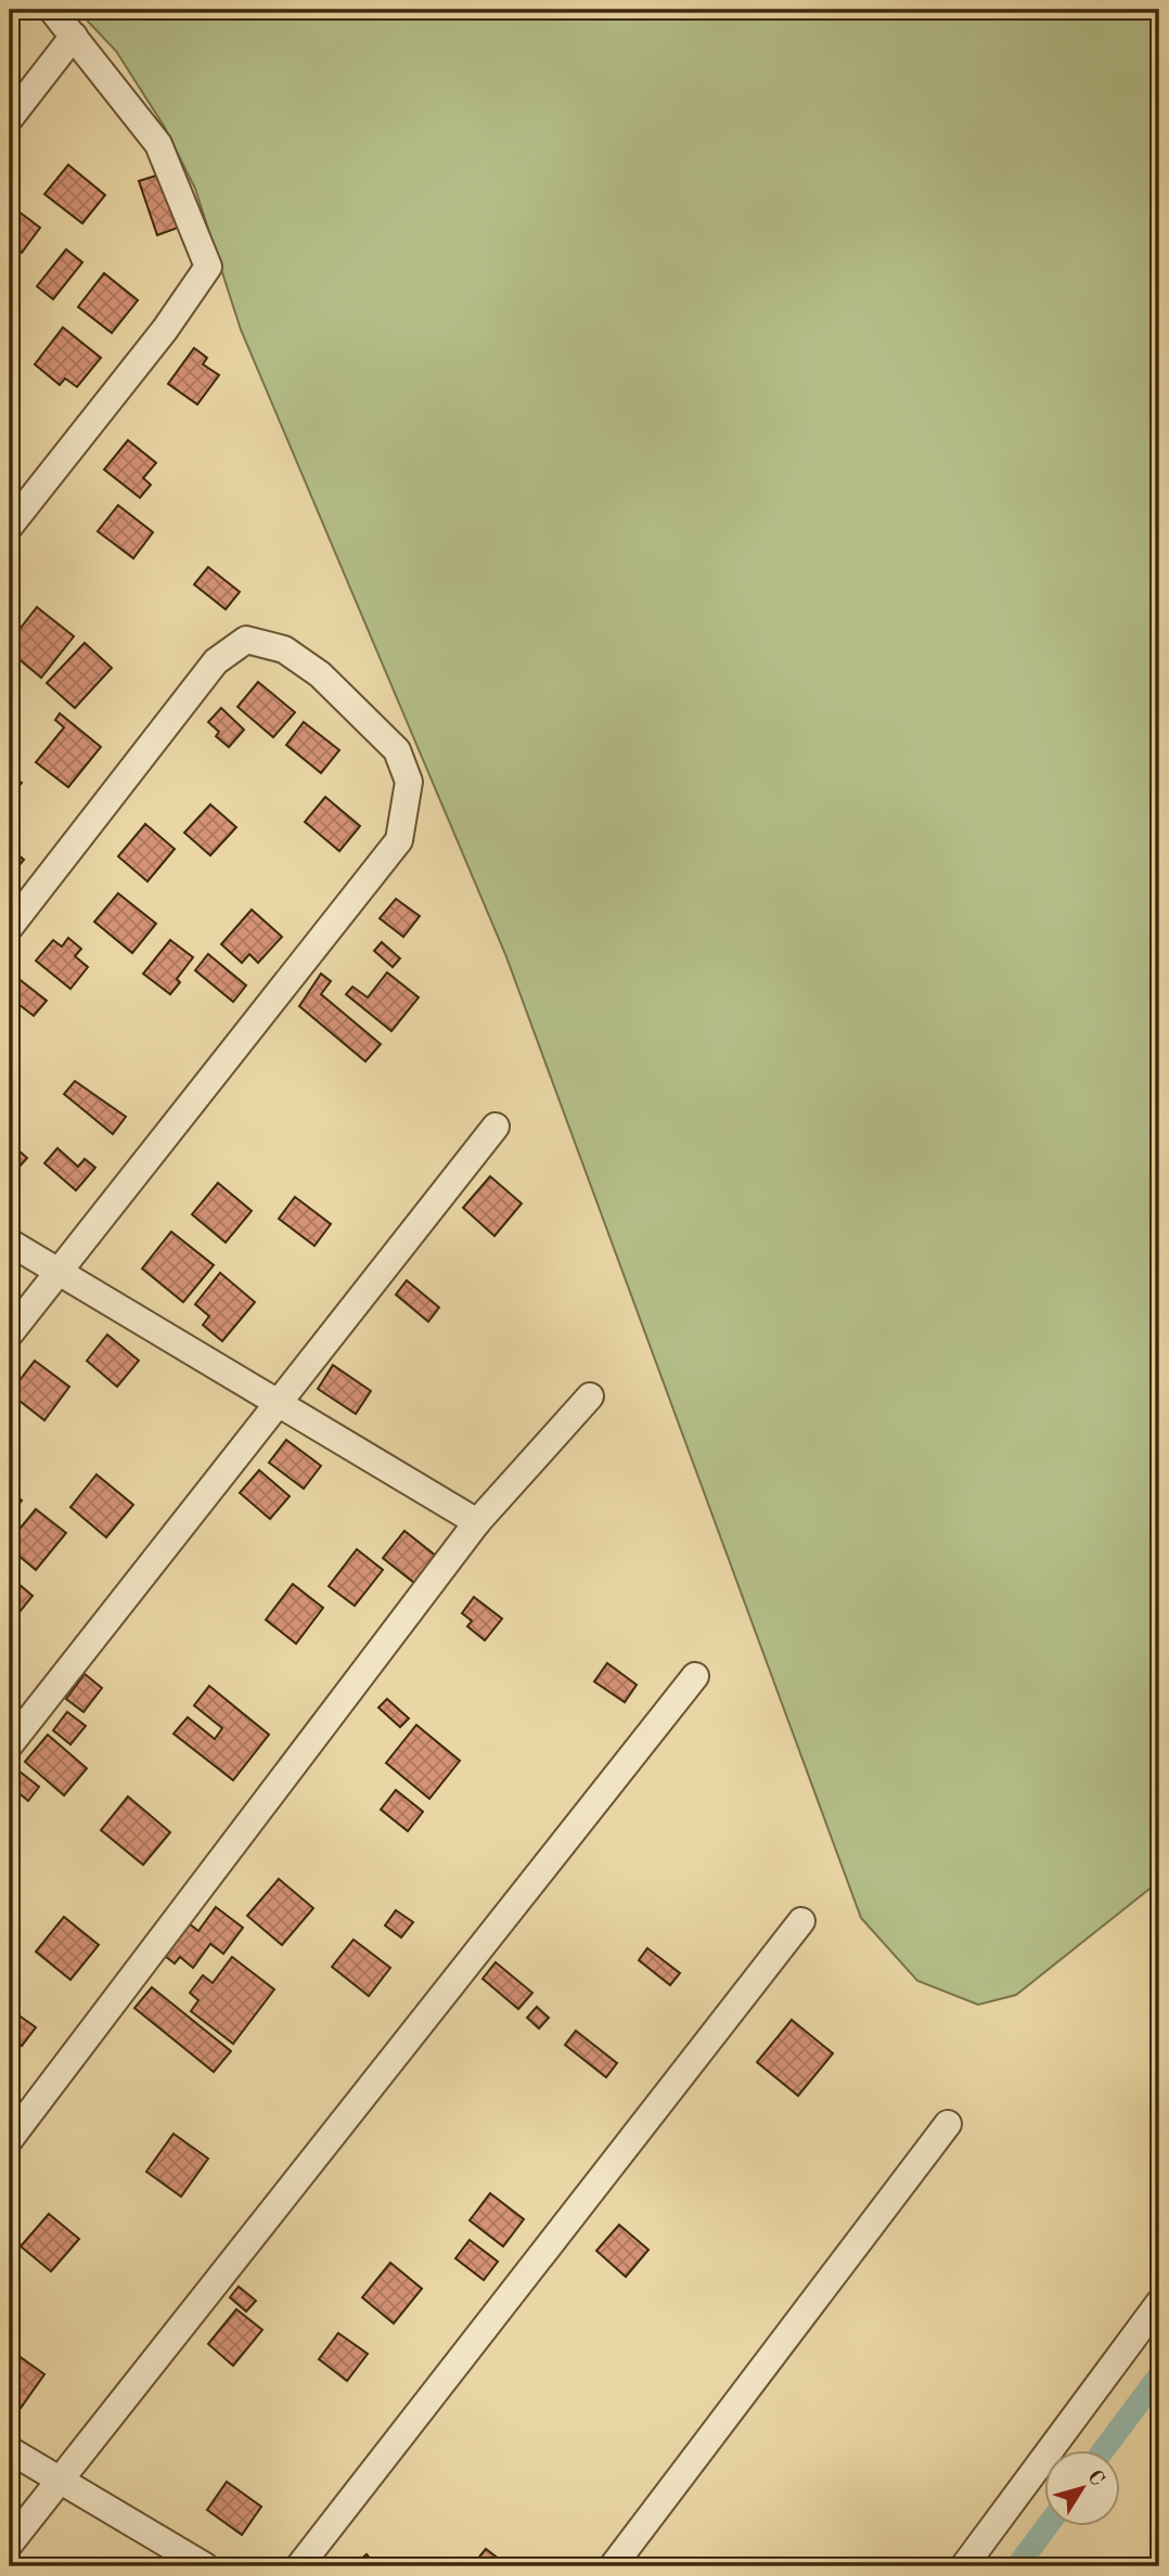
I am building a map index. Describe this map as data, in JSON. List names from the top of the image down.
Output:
{
  "north": "top right"
}
